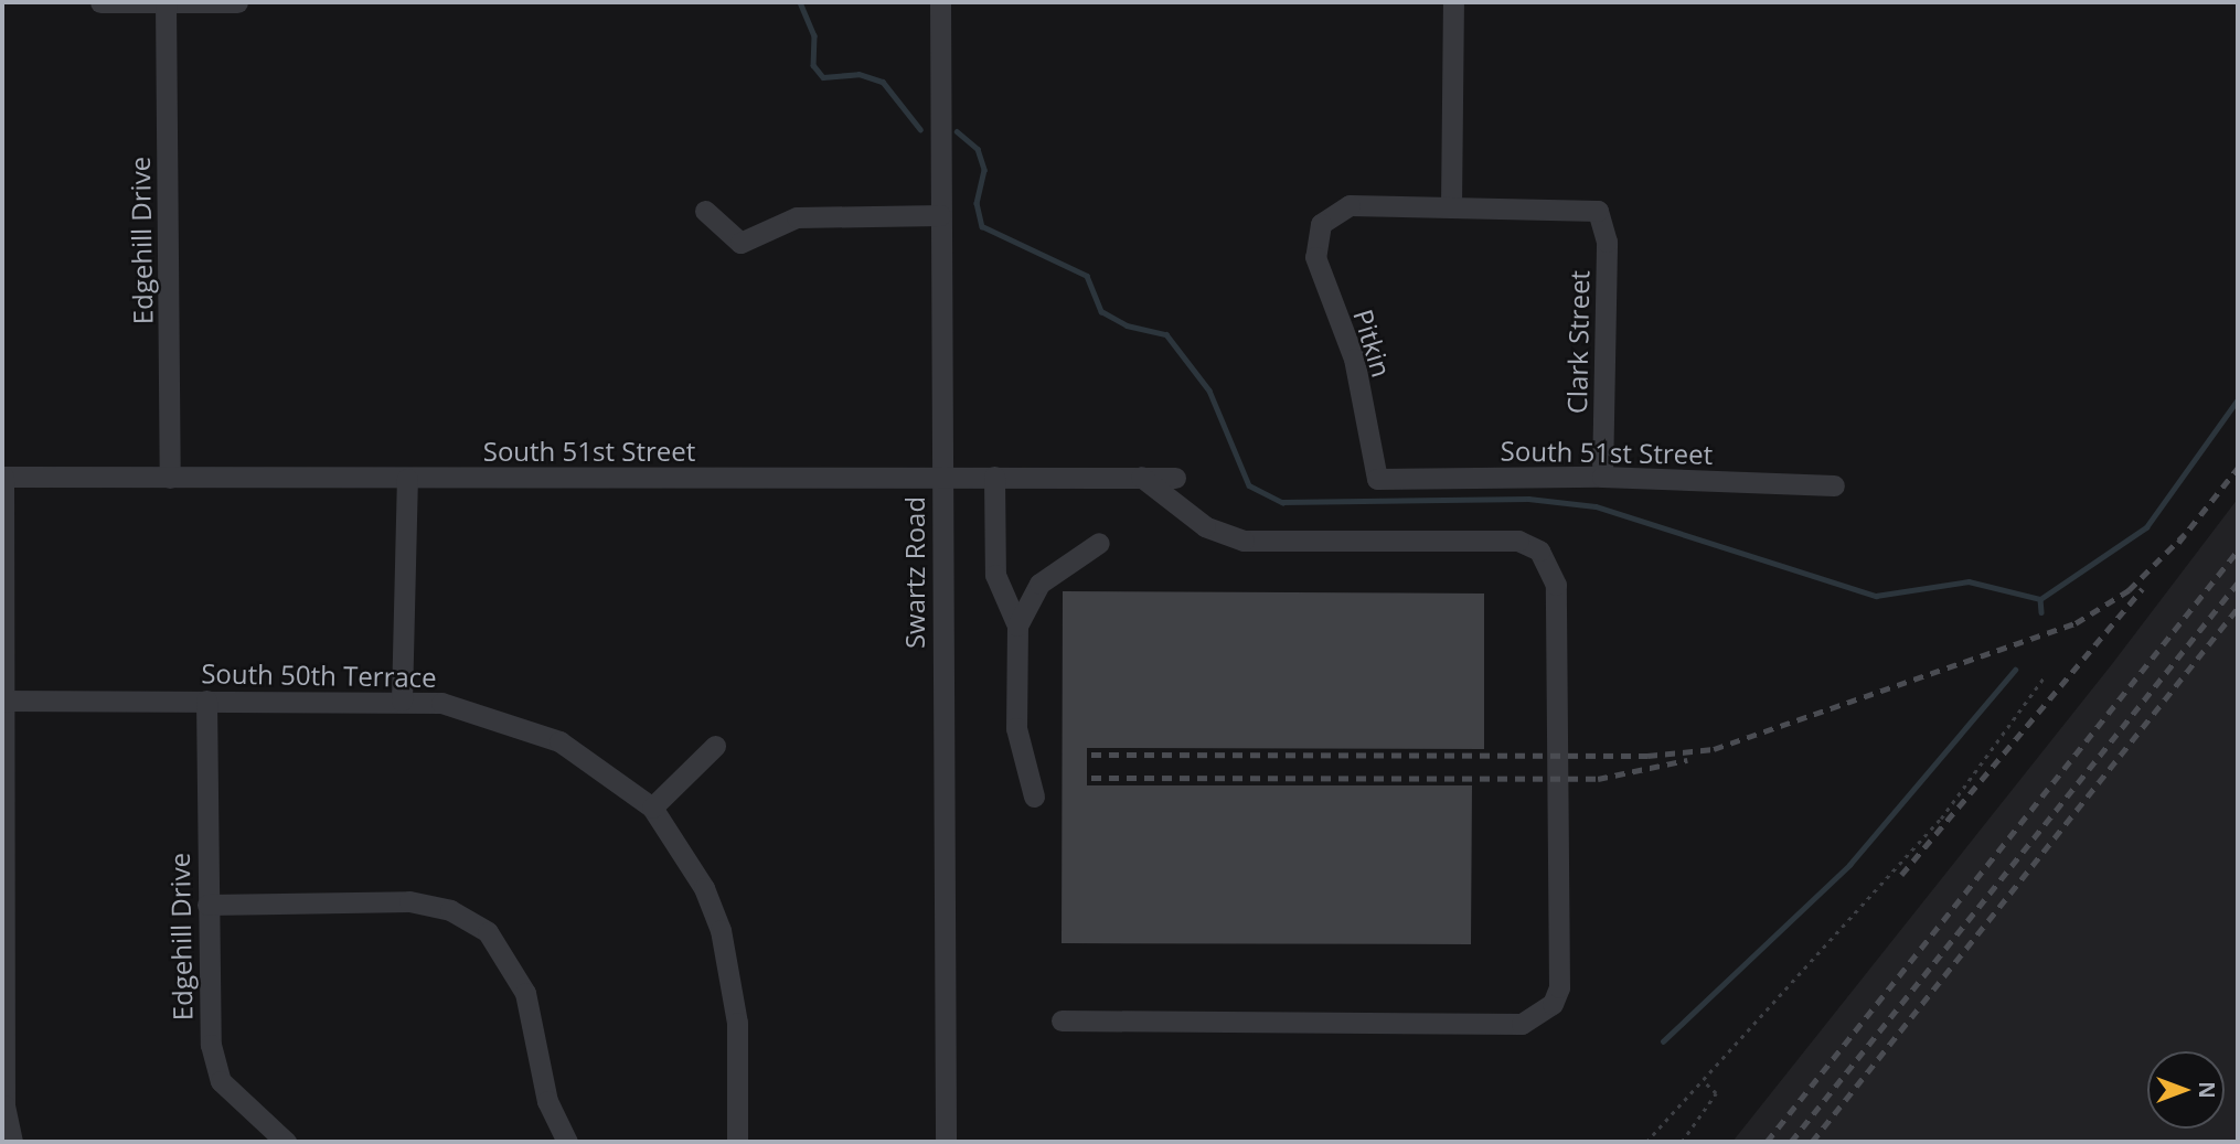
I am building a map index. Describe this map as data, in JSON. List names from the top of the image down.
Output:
{
  "streets": {
    "street": [
      "Edgehill Drive",
      "Clark Street",
      "Pitkin",
      "South 51st Street",
      "Swartz Road",
      "South 50th Terrace"
    ]
  },
  "crossings": [
    ["Edgehill Drive", "South 51st Street"],
    ["Edgehill Drive", "South 50th Terrace"],
    ["Clark Street", "Pitkin"],
    ["Clark Street", "South 51st Street"],
    ["Pitkin", "South 51st Street"],
    ["South 51st Street", "Swartz Road"]
  ],
  "north": "right"
}
